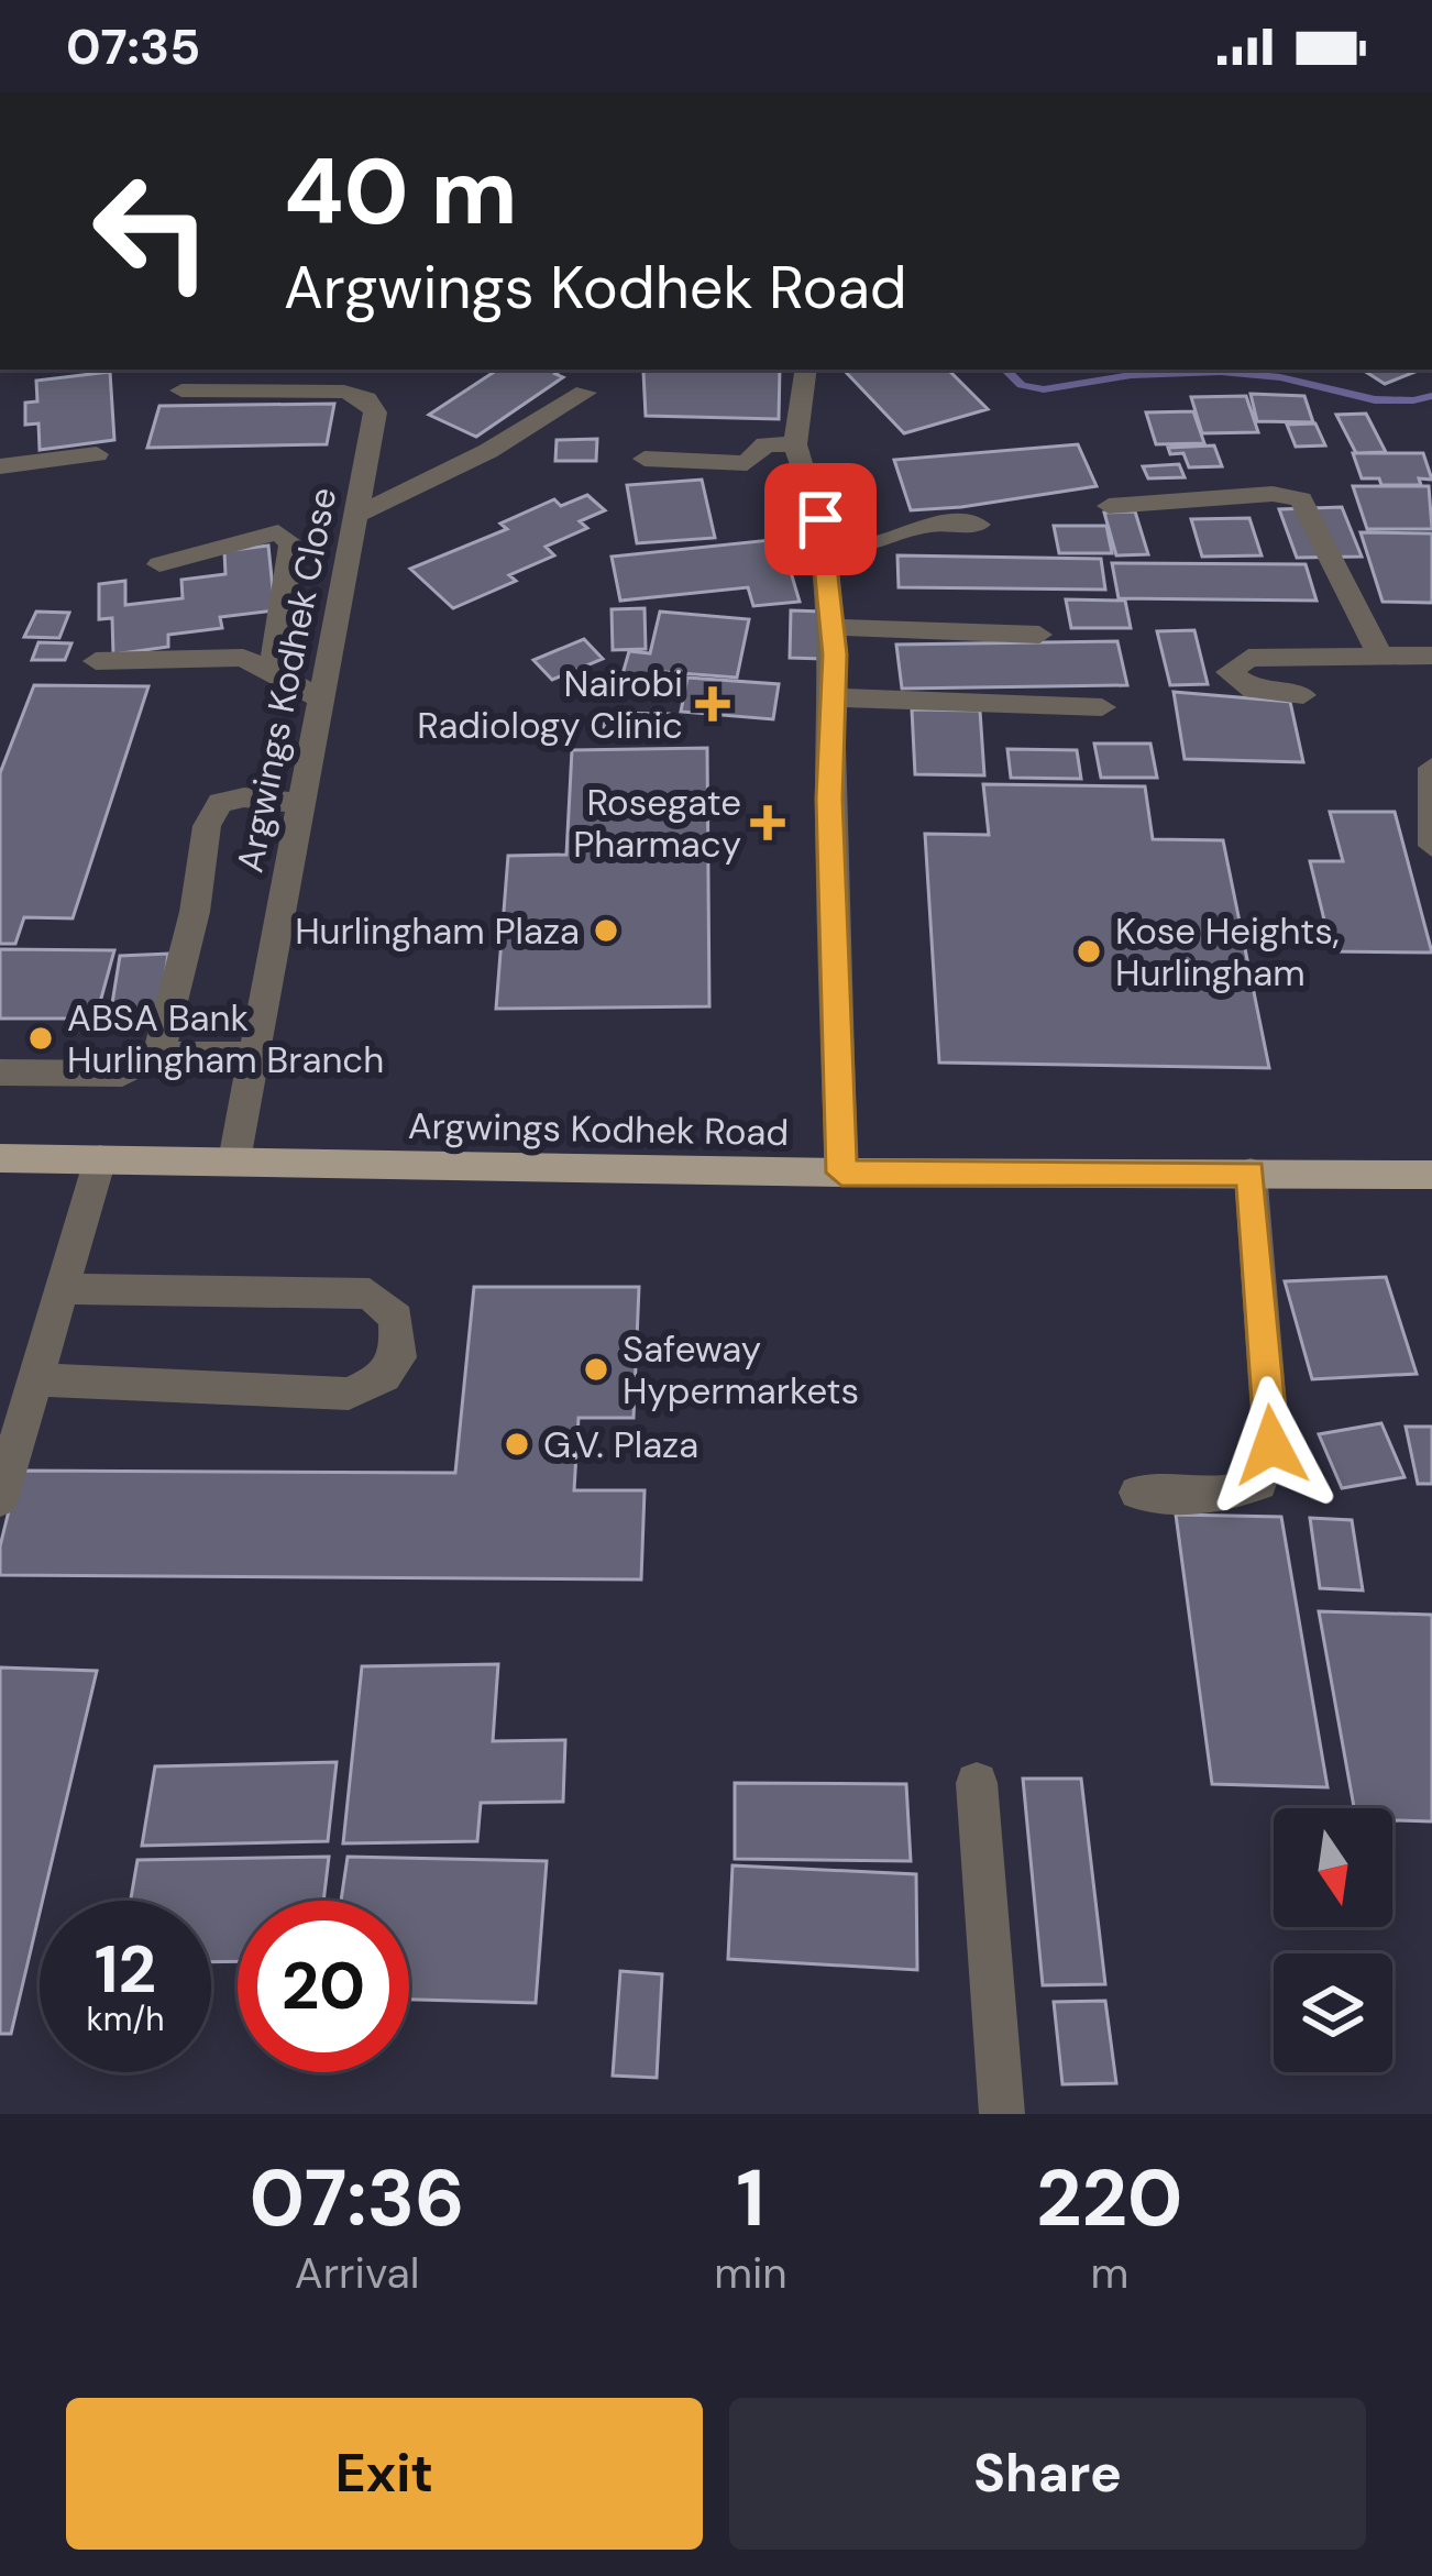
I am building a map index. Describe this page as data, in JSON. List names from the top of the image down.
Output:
{
  "streets": {
    "main road": ["Argwings Kodhek Road"],
    "street": ["Argwings Kodhek Close"]
  },
  "crossings": [
    ["Argwings Kodhek Close", "Argwings Kodhek Road"]
  ],
  "places": {
    "health": ["Nairobi Radiology Clinic", "Rosegate Pharmacy"],
    "other": [
      "Hurlingham Plaza",
      "Kose Heights, Hurlingham",
      "ABSA Bank Hurlingham Branch",
      "Safeway Hypermarkets",
      "G.V. Plaza"
    ]
  },
  "north": "bottom",
  "page": {
    "status": "07:35",
    "turn": ["40 m", "Argwings Kodhek Road"],
    "speed": "12 km/h",
    "limit": "20",
    "eta": [
      "07:36",
      "Arrival",
      "1",
      "min",
      "220",
      "m"
    ],
    "buttons": ["Exit", "Share"]
  }
}
